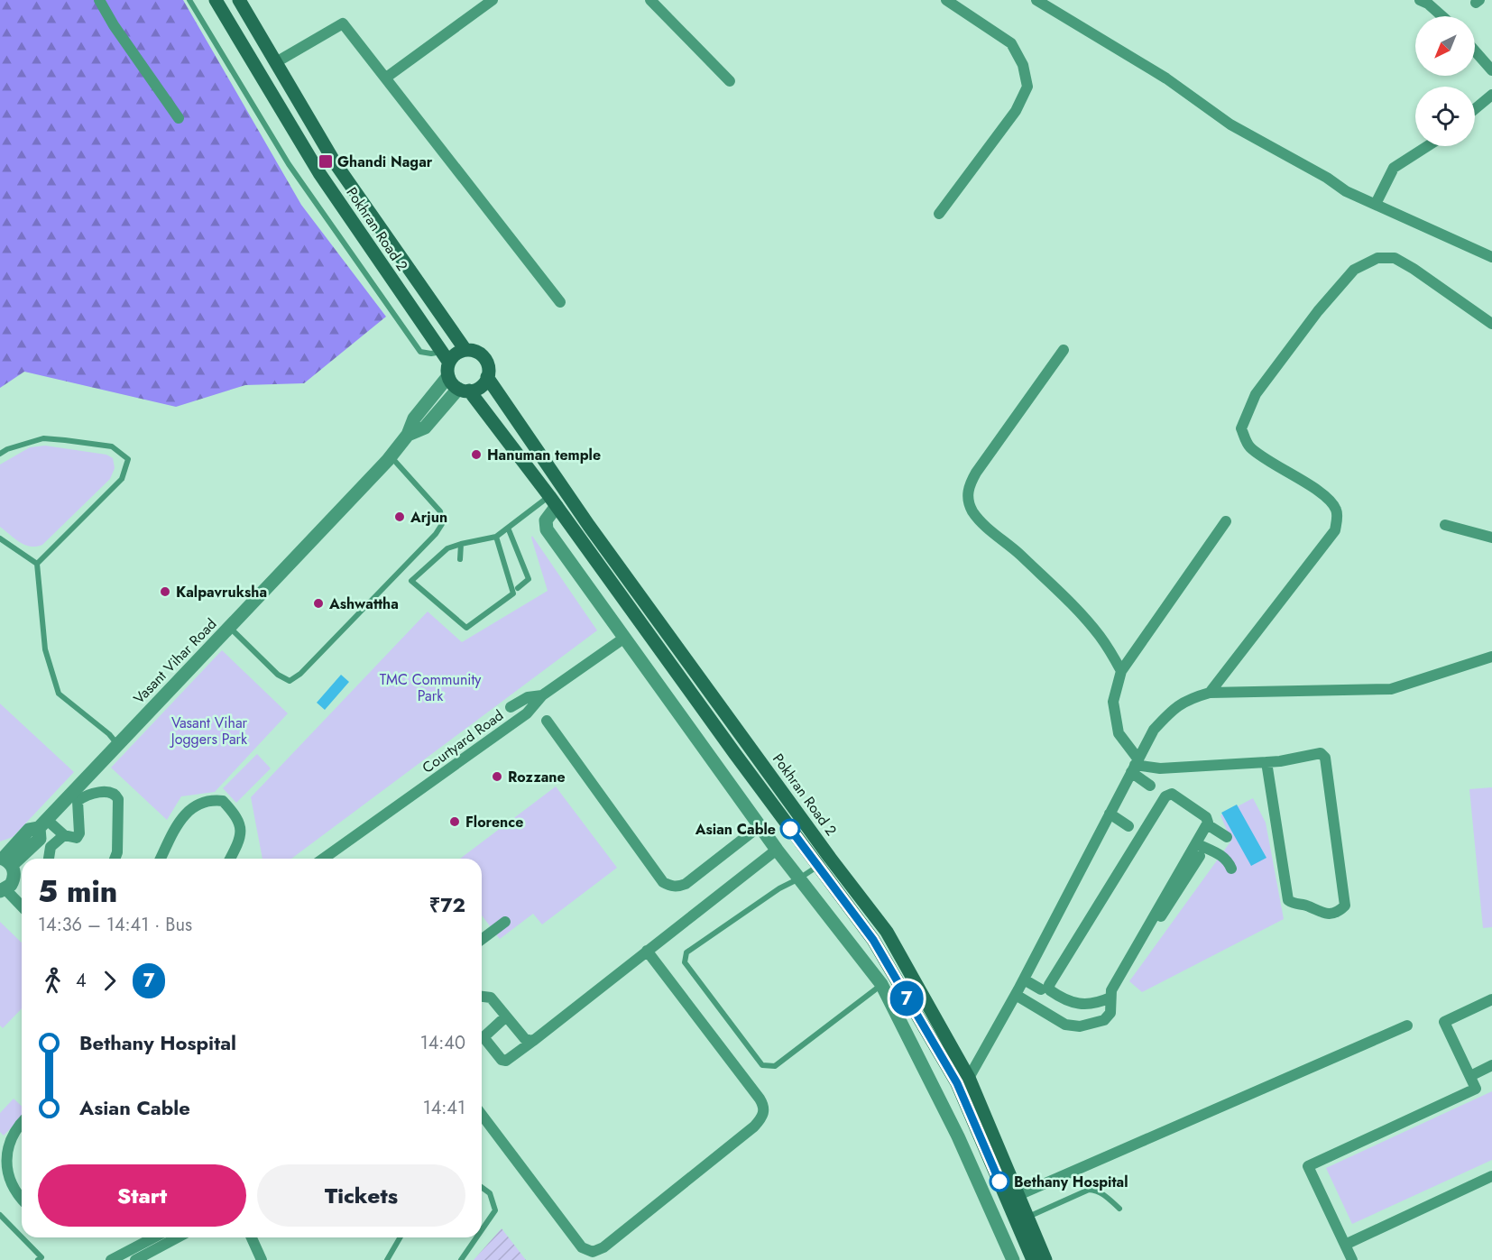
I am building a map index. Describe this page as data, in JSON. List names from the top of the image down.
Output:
{
  "streets": {
    "main road": ["Pokhran Road 2"],
    "street": ["Vasant Vihar Road", "Courtyard Road"]
  },
  "crossings": [
    ["Pokhran Road 2", "Vasant Vihar Road"]
  ],
  "parks": ["TMC Community Park", "Vasant Vihar Joggers Park"],
  "places": {
    "transit": ["Ghandi Nagar"],
    "other": [
      "Hanuman temple",
      "Arjun",
      "Kalpavruksha",
      "Ashwattha",
      "Rozzane",
      "Florence",
      "Asian Cable",
      "Bethany Hospital"
    ]
  },
  "lines": ["bus line 7"],
  "north": "bottom left",
  "page": {
    "on_map": "7",
    "heading": ["5 min", "14:36 – 14:41 · Bus", "₹72"],
    "legs": ["4", "7"],
    "list": [
      {
        "name": "Bethany Hospital",
        "value": "14:40"
      },
      {
        "name": "Asian Cable",
        "value": "14:41"
      }
    ],
    "buttons": ["Start", "Tickets"]
  }
}
